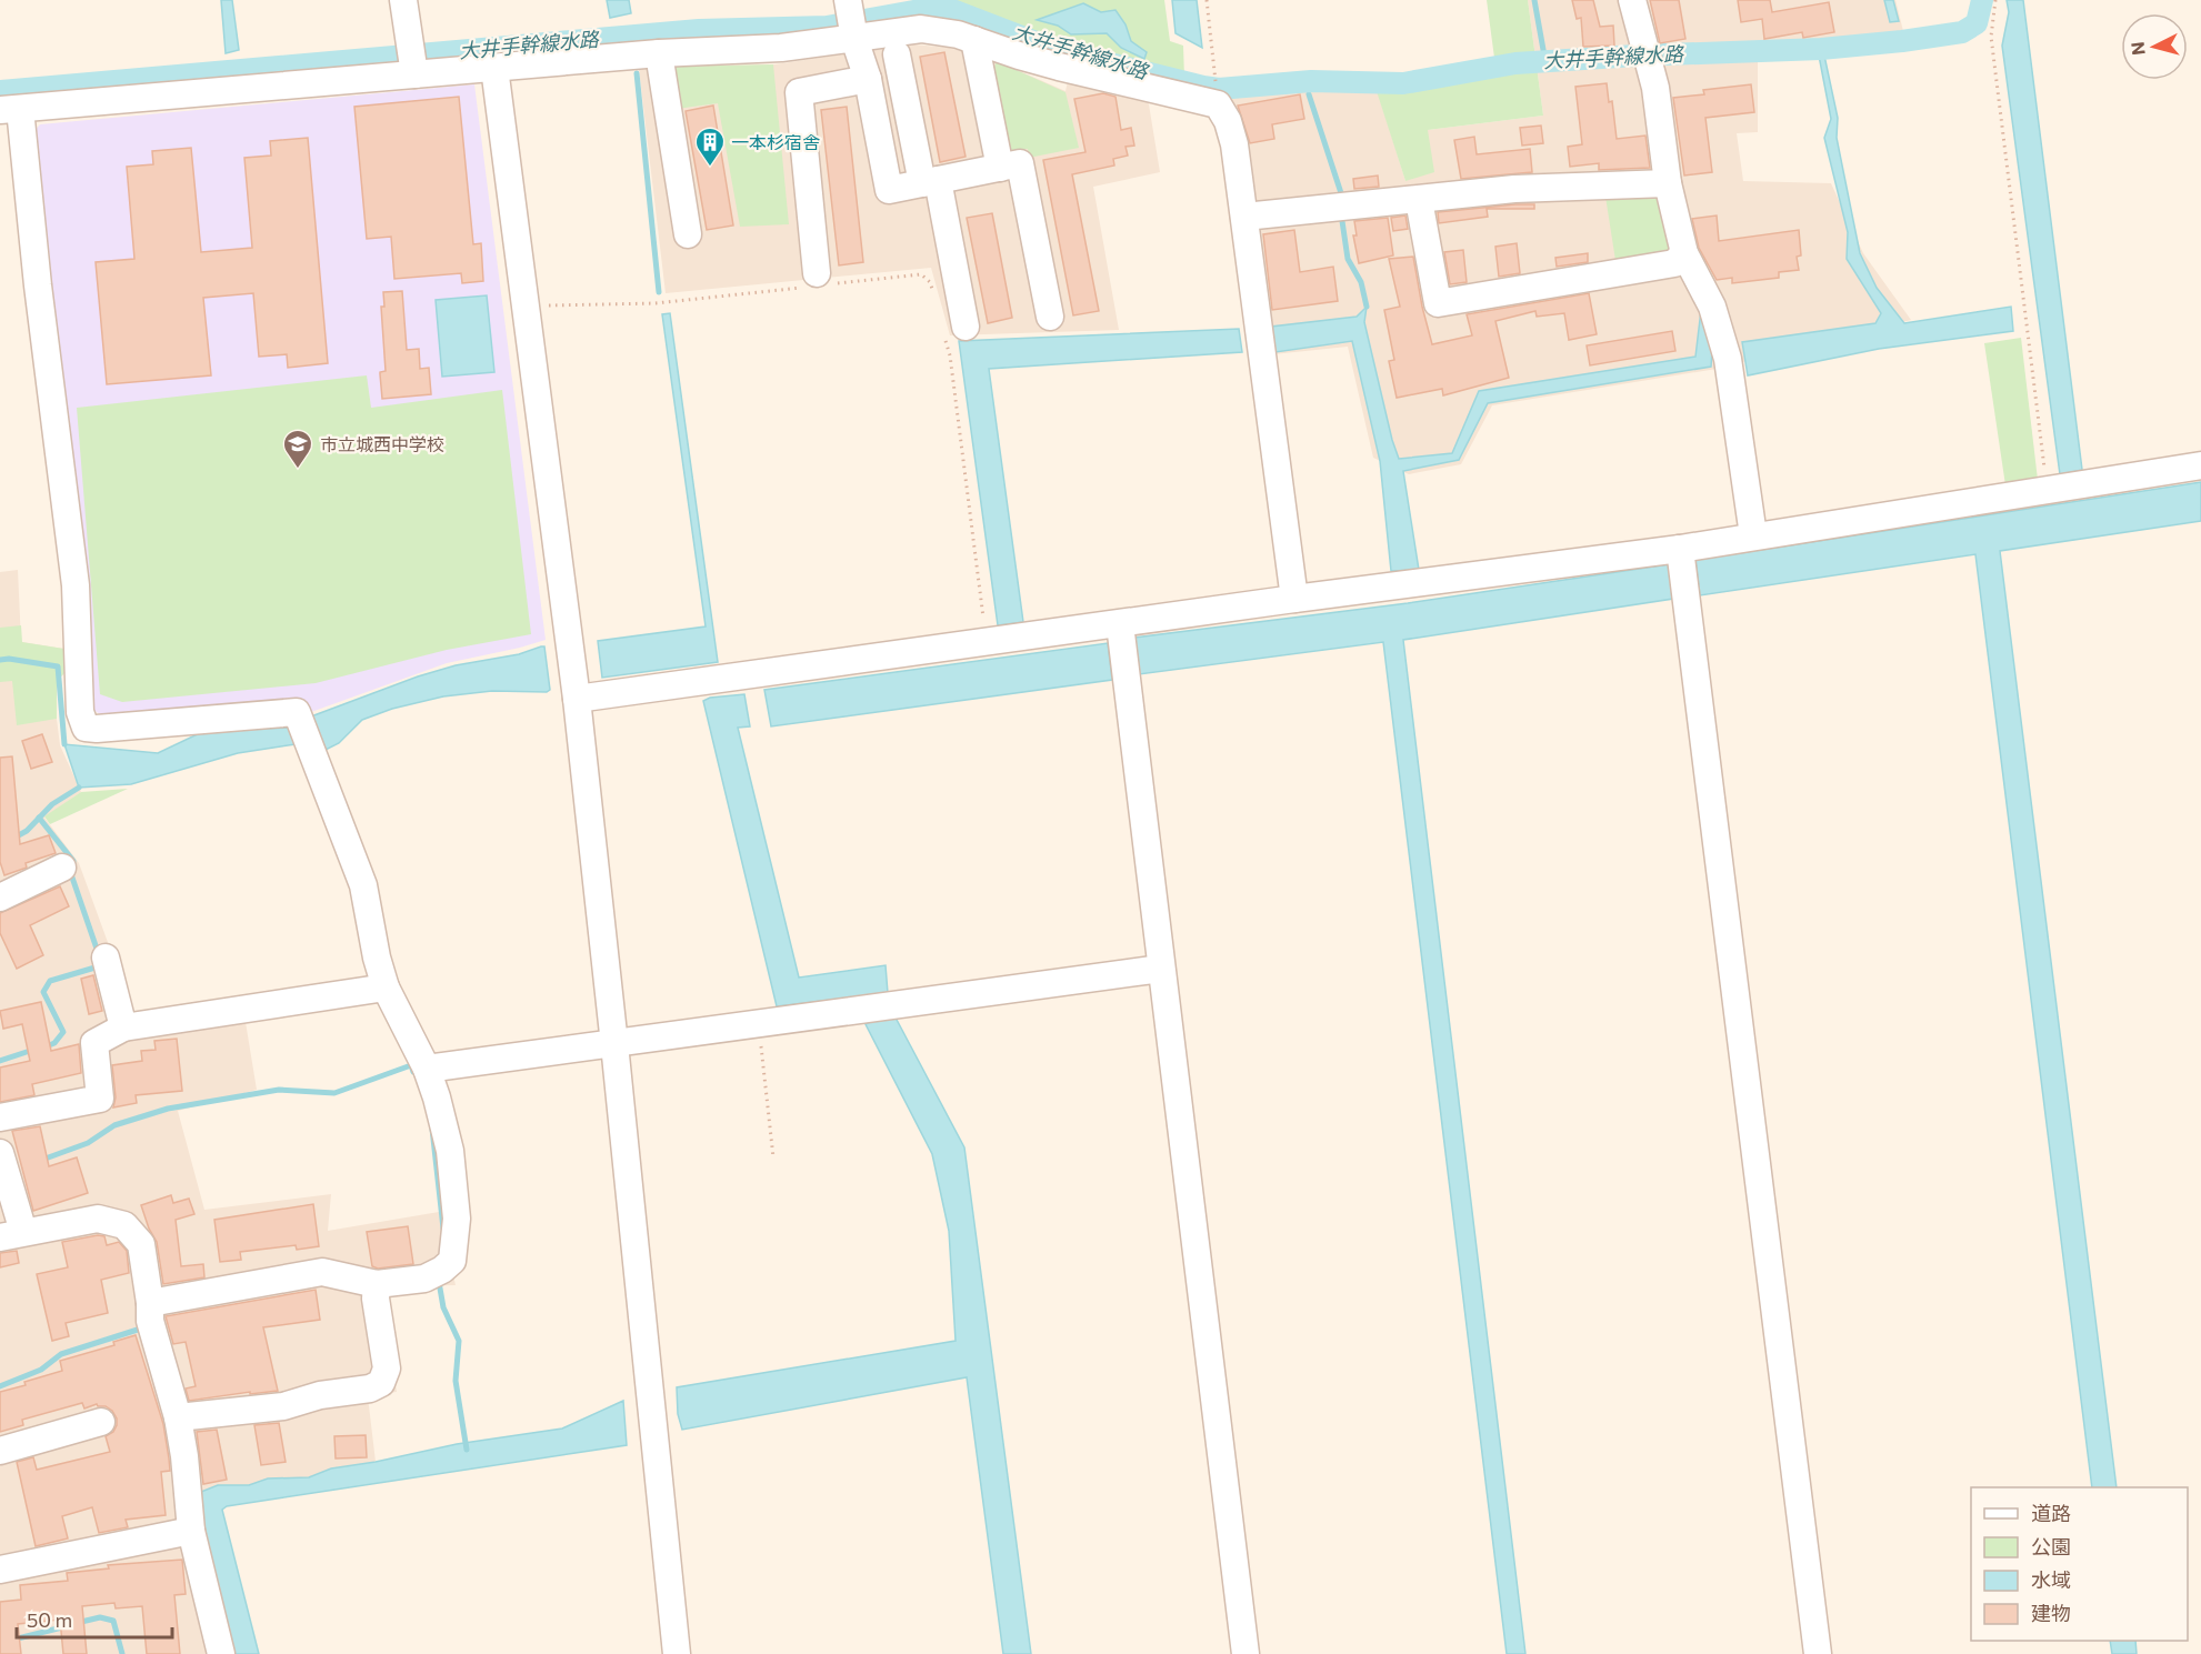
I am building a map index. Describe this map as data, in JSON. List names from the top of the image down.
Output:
{
  "water": ["大井手幹線水路"],
  "places": {
    "building": ["一本杉宿舎"],
    "school or university": ["市立城西中学校"]
  },
  "legend": [
    "道路",
    "公園",
    "水域",
    "建物"
  ],
  "scale_bar": "50 m",
  "north": "left"
}
